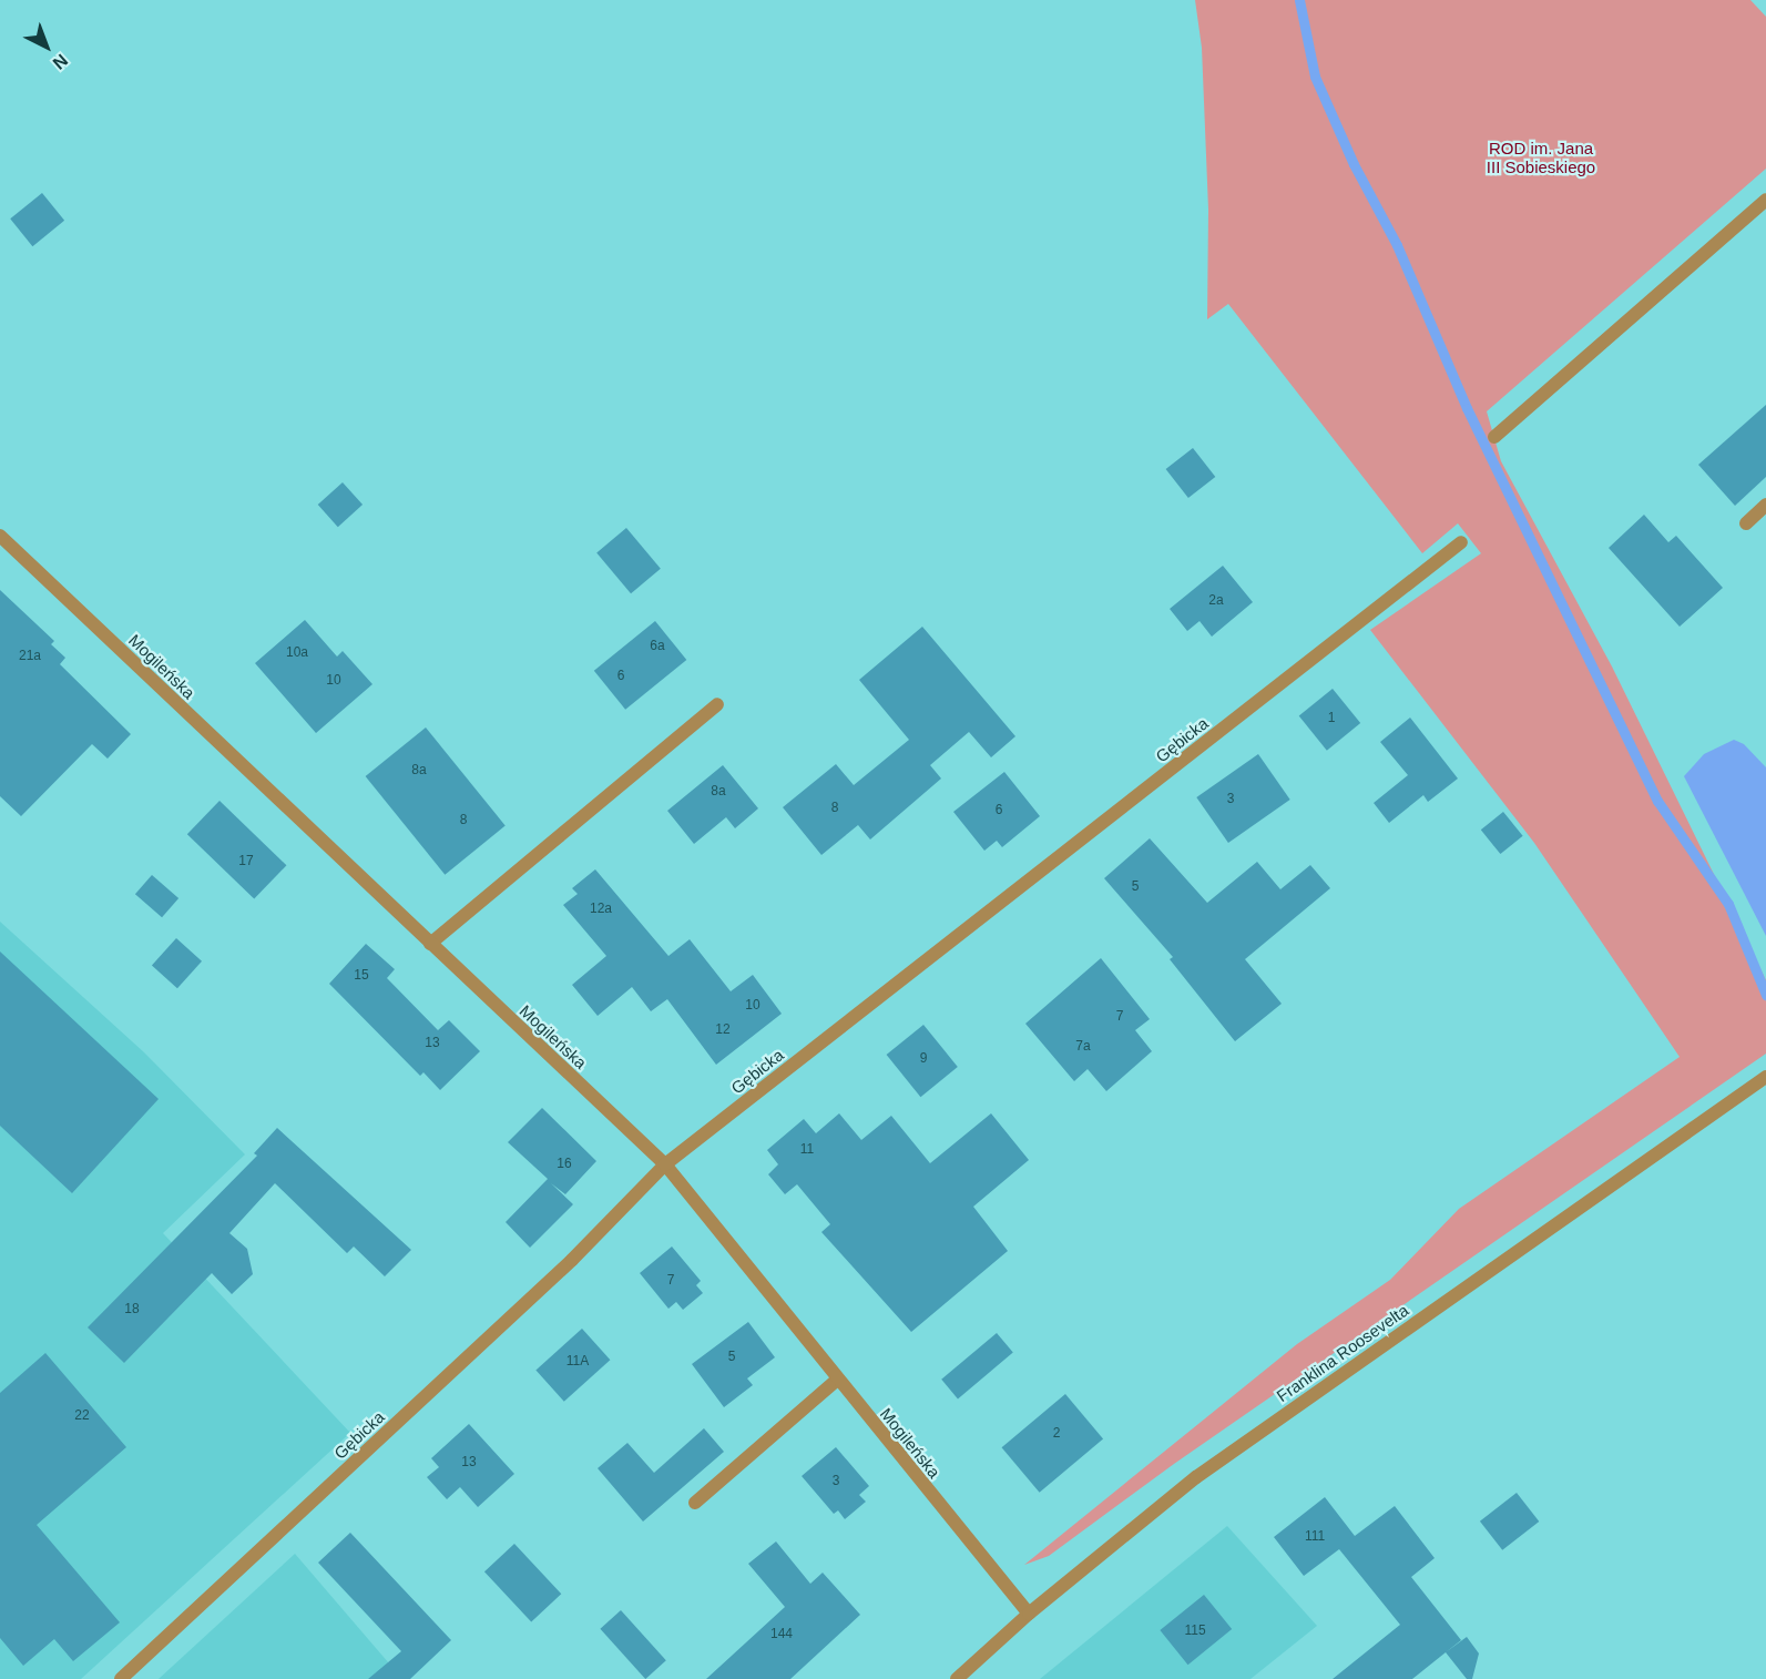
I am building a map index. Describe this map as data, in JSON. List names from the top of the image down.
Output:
{
  "streets": {
    "street": ["Mogileńska", "Gębicka", "Franklina Roosevelta"]
  },
  "crossings": [
    ["Mogileńska", "Gębicka"],
    ["Mogileńska", "Franklina Roosevelta"]
  ],
  "parks": ["ROD im. Jana III Sobieskiego"],
  "house_numbers": [
    "2a",
    "6a",
    "10a",
    "21a",
    "6",
    "10",
    "1",
    "8a",
    "8a",
    "3",
    "8",
    "6",
    "8",
    "17",
    "5",
    "12a",
    "15",
    "10",
    "7",
    "12",
    "13",
    "7a",
    "9",
    "11",
    "16",
    "7",
    "18",
    "5",
    "11A",
    "22",
    "2",
    "13",
    "3",
    "111",
    "115",
    "144"
  ],
  "north": "bottom right"
}
